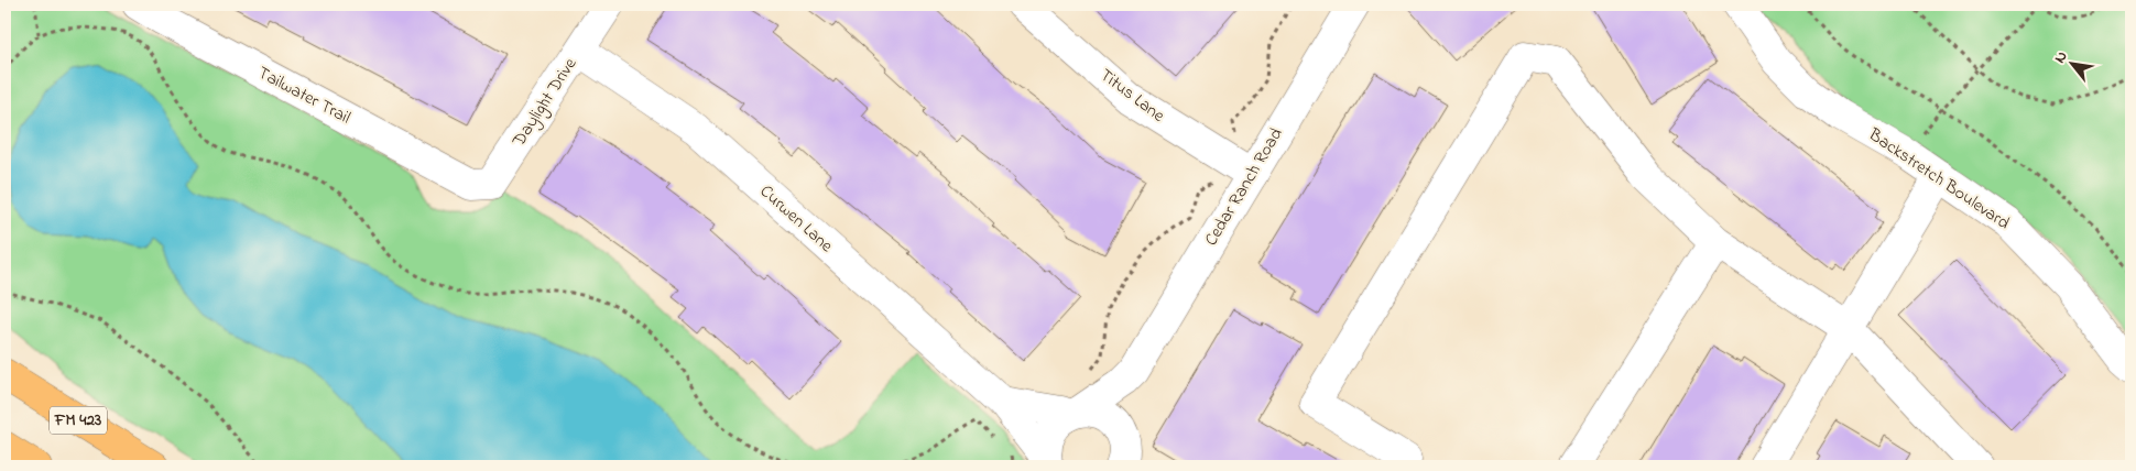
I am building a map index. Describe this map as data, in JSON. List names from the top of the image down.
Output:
{
  "streets": {
    "main road": ["FM 423"],
    "street": [
      "Tailwater Trail",
      "Titus Lane",
      "Daylight Drive",
      "Backstretch Boulevard",
      "Cedar Ranch Road",
      "Curwen Lane"
    ]
  },
  "crossings": [
    ["Tailwater Trail", "Daylight Drive"],
    ["Titus Lane", "Cedar Ranch Road"],
    ["Daylight Drive", "Curwen Lane"],
    ["Cedar Ranch Road", "Curwen Lane"]
  ],
  "north": "top left"
}
